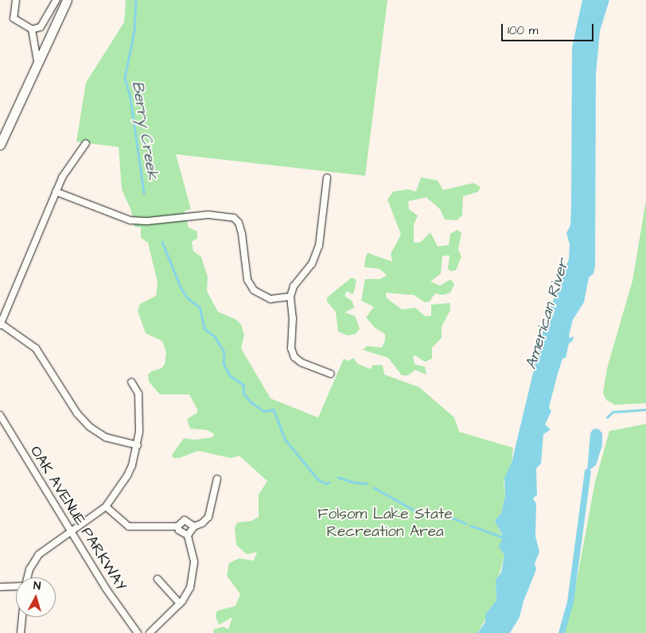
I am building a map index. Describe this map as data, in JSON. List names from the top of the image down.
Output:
{
  "streets": {
    "street": ["OAK AVENUE PARKWAY"]
  },
  "water": ["Berry Creek", "American River"],
  "parks": ["Folsom Lake State Recreation Area"],
  "scale_bar": "100 m",
  "north": "top"
}
